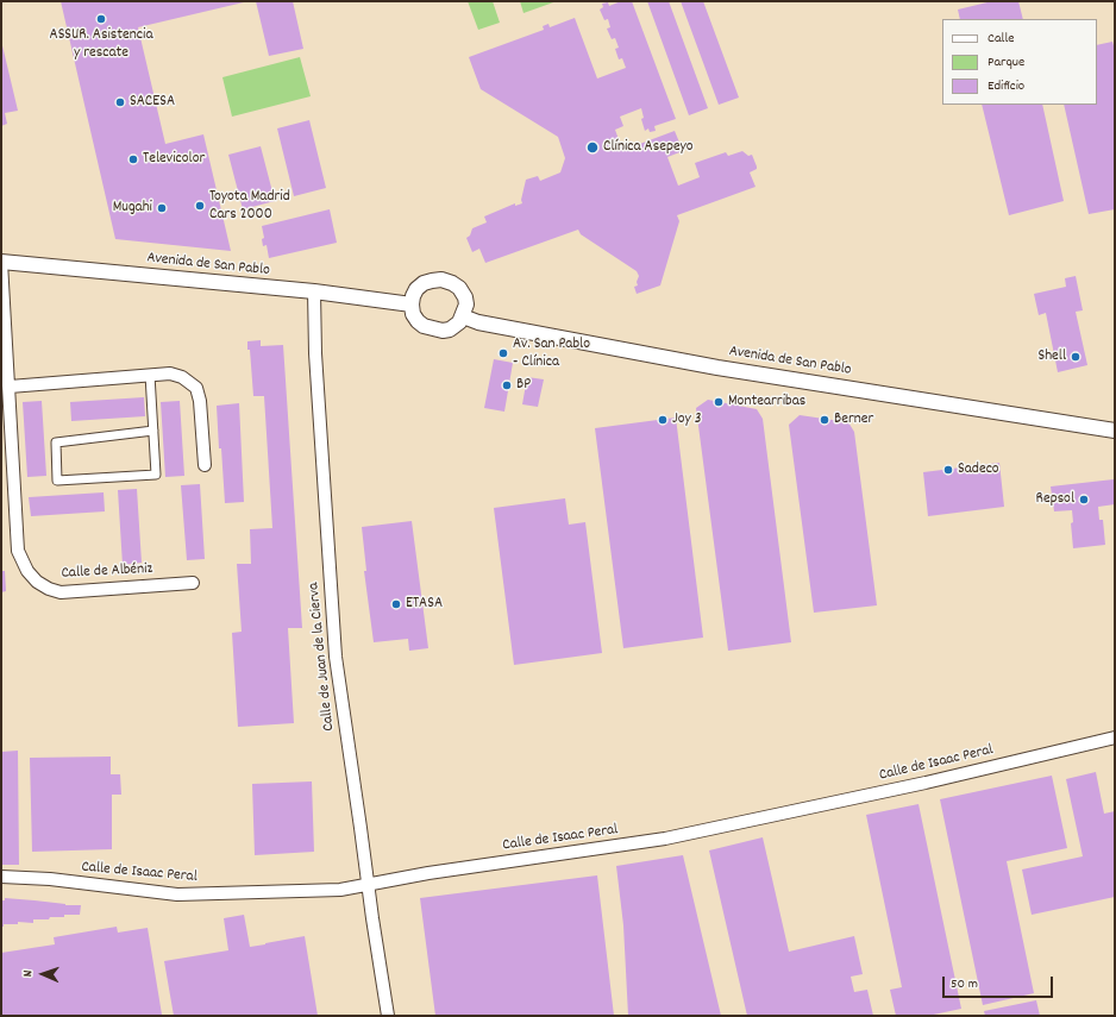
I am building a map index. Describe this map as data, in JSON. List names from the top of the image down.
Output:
{
  "streets": {
    "street": [
      "Avenida de San Pablo",
      "Calle de Albéniz",
      "Calle de Juan de la Cierva",
      "Calle de Isaac Peral"
    ]
  },
  "crossings": [
    ["Avenida de San Pablo", "Calle de Albéniz"],
    ["Avenida de San Pablo", "Calle de Juan de la Cierva"],
    ["Calle de Juan de la Cierva", "Calle de Isaac Peral"]
  ],
  "places": [
    "ASSUR. Asistencia y rescate",
    "SACESA",
    "Clínica Asepeyo",
    "Televicolor",
    "Toyota Madrid Cars 2000",
    "Mugahi",
    "Av. San Pablo - Clínica",
    "Shell",
    "BP",
    "Montearribas",
    "Joy 3",
    "Berner",
    "Sadeco",
    "Repsol",
    "ETASA"
  ],
  "legend": ["Calle", "Parque", "Edificio"],
  "scale_bar": "50 m",
  "north": "left"
}
